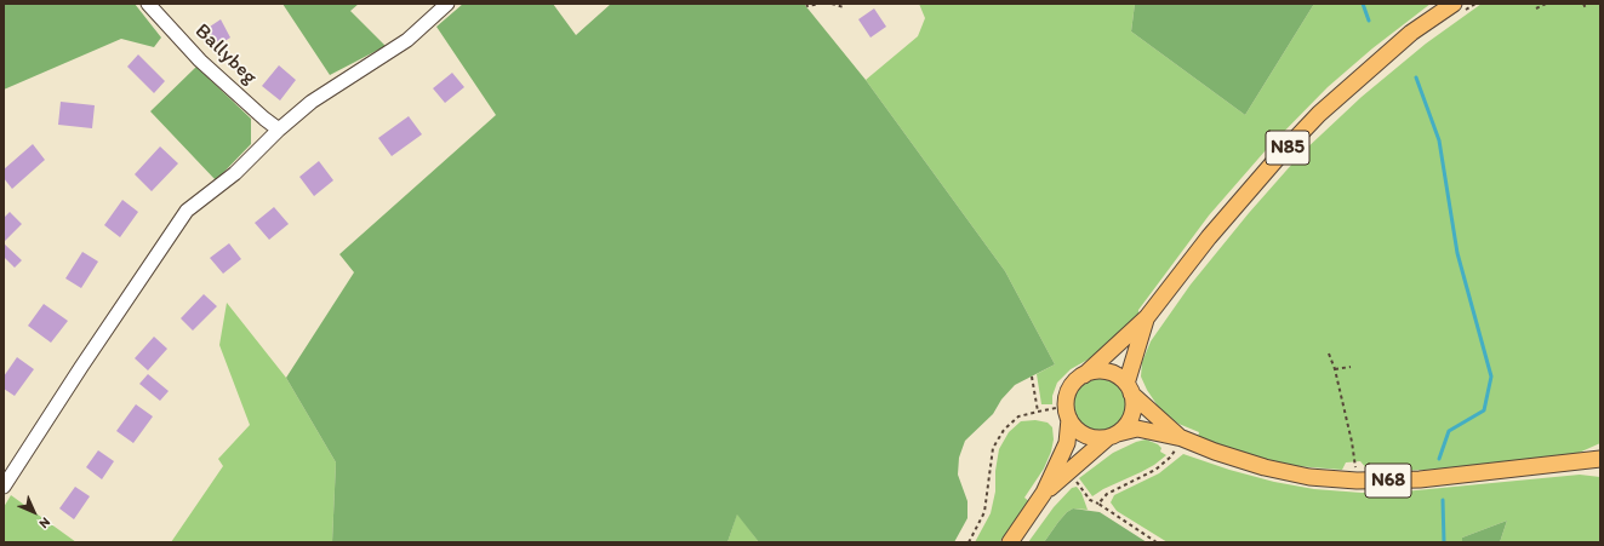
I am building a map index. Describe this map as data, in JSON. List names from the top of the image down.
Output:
{
  "streets": {
    "main road": ["N85", "N68"],
    "street": ["Ballybeg"]
  },
  "crossings": [
    ["N85", "N68"]
  ],
  "north": "bottom right"
}
